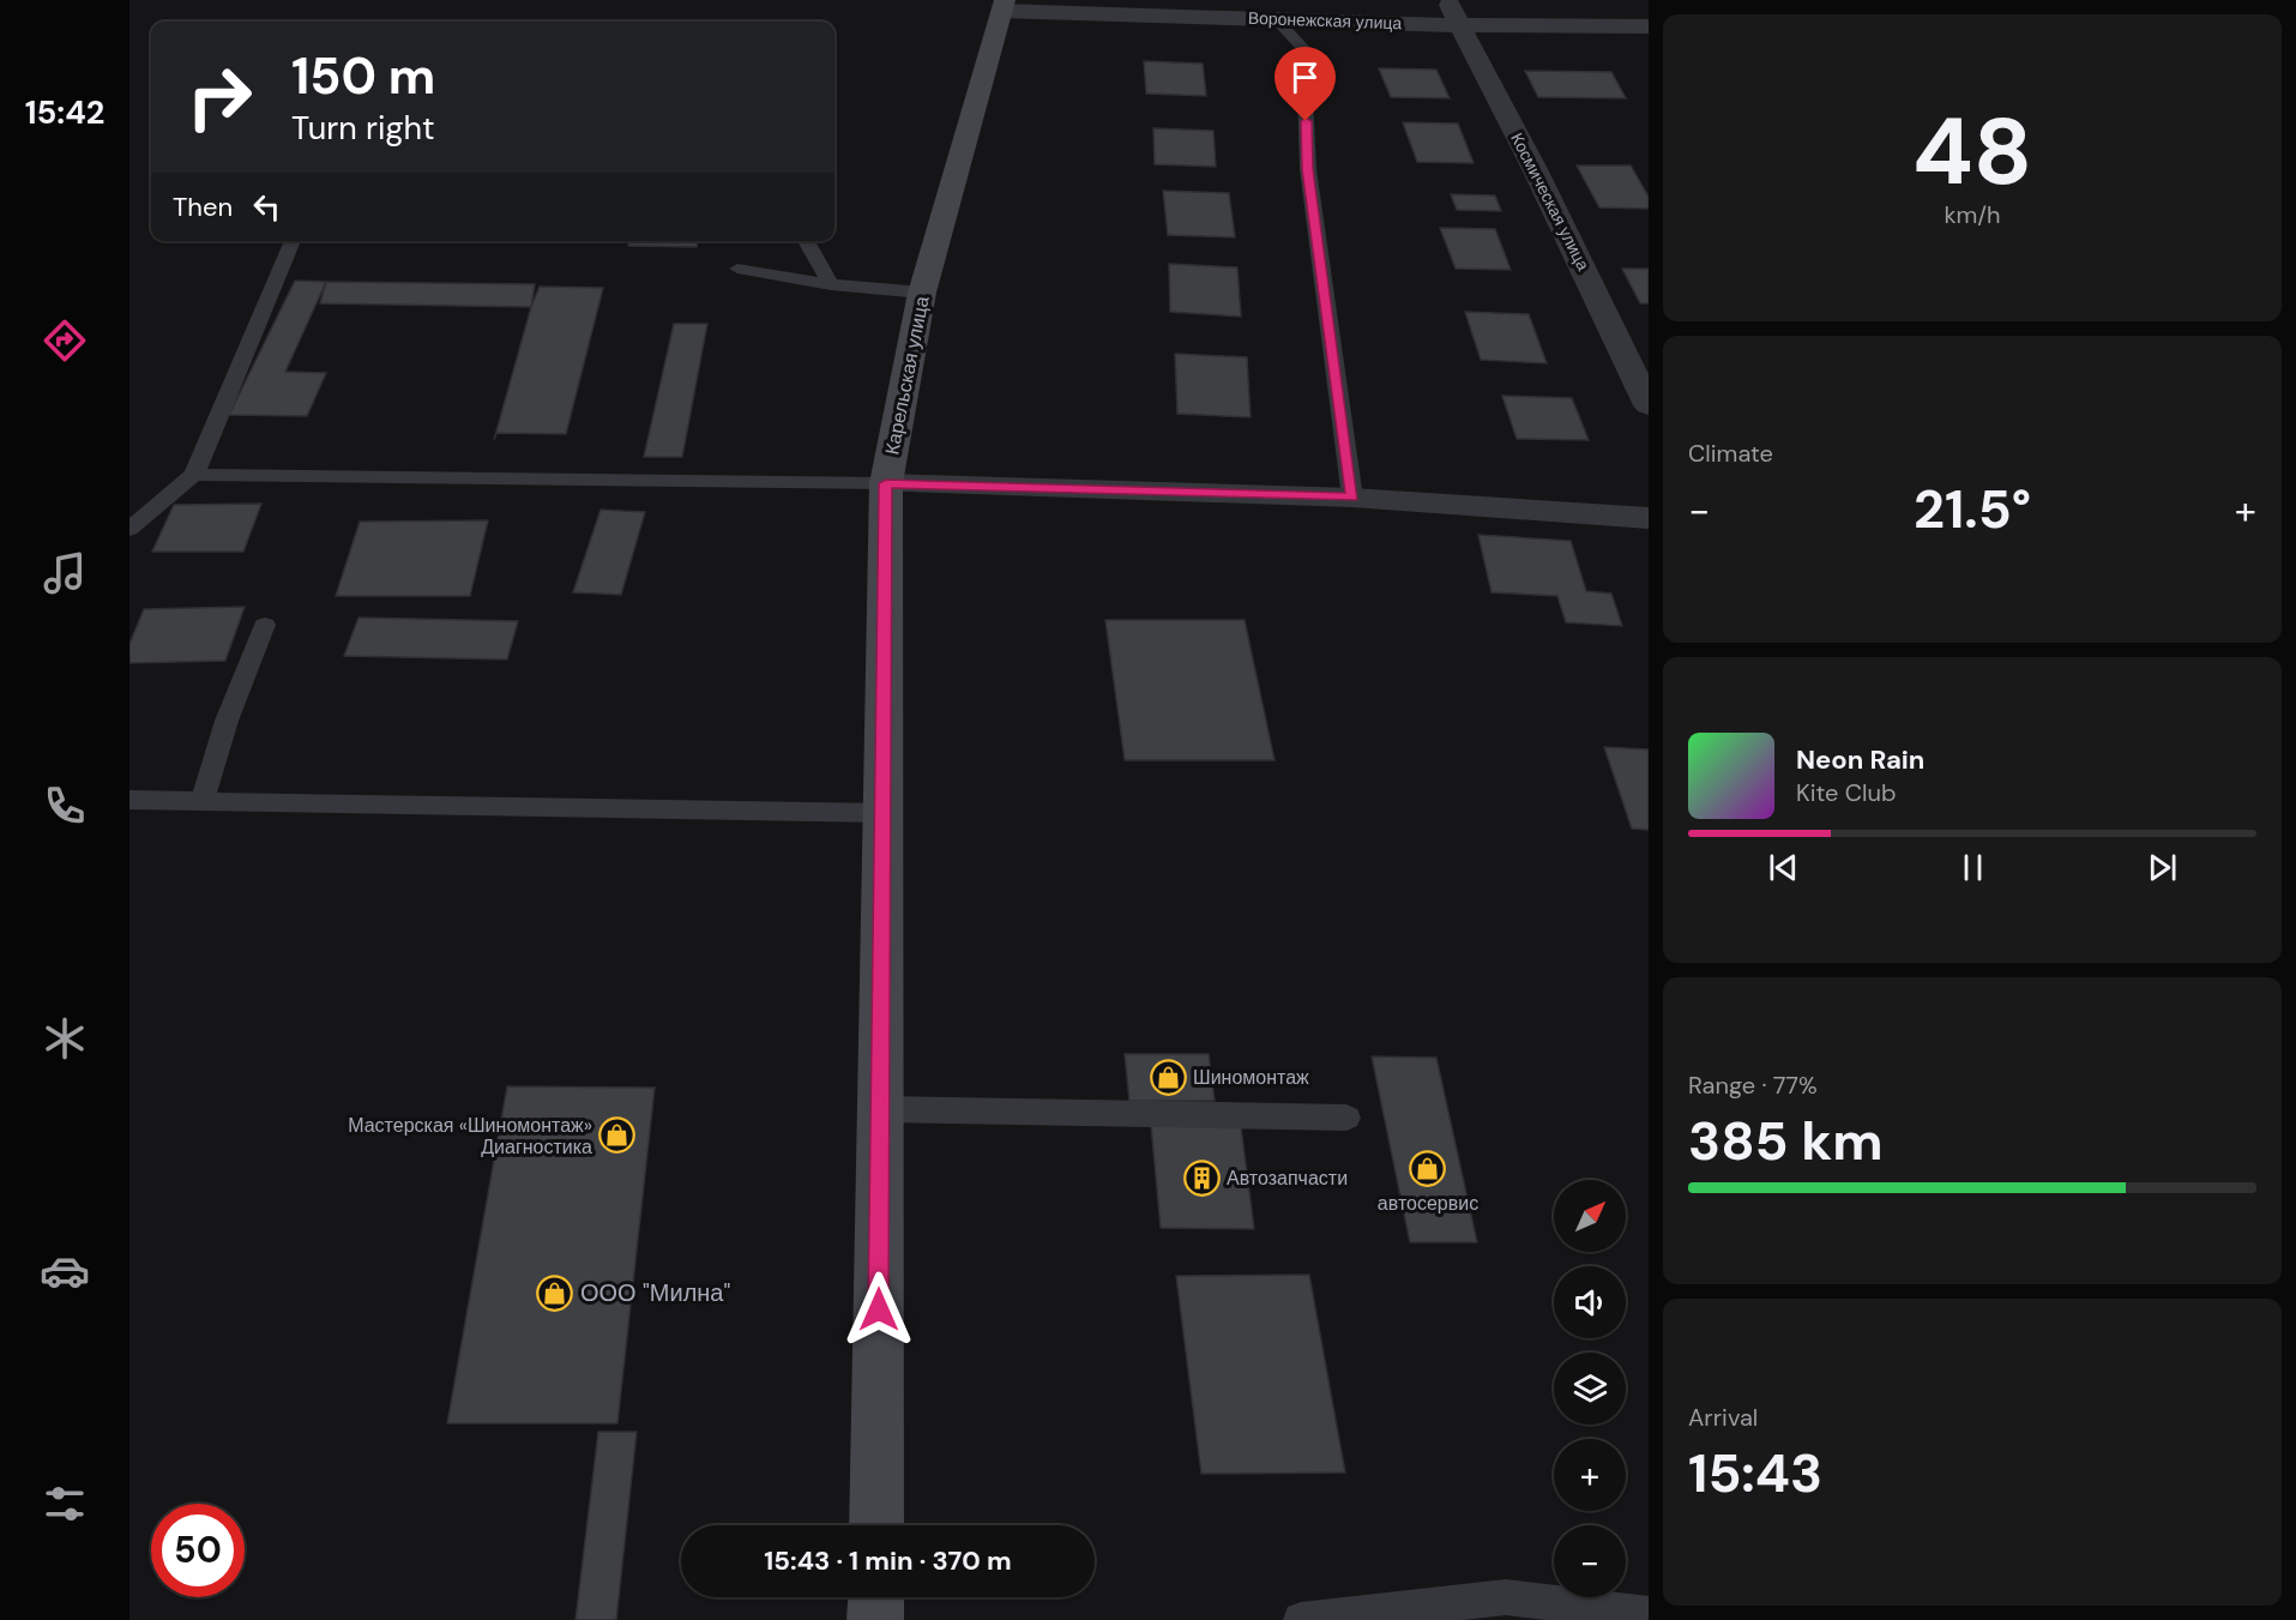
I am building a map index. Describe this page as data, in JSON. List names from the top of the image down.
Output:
{
  "streets": {
    "main road": ["Карельская улица"],
    "street": ["Воронежская улица", "Космическая улица"]
  },
  "crossings": [
    ["Воронежская улица", "Космическая улица"],
    ["Воронежская улица", "Карельская улица"]
  ],
  "places": {
    "shop": [
      "Шиномонтаж",
      "Мастерская «Шиномонтаж» Диагностика",
      "автосервис",
      "ООО \"Милна\""
    ],
    "building": ["Автозапчасти"]
  },
  "north": "top right",
  "page": {
    "tabs": "15:42",
    "tile": [
      ["48", "km/h"],
      "Climate",
      ["Range · 77%", "385 km"],
      ["Arrival", "15:43"]
    ],
    "turn": ["150 m", "Turn right"],
    "then": "Then",
    "heat": ["−", "21.5°", "+"],
    "song": ["Neon Rain", "Kite Club"],
    "map_buttons": ["+", "−"],
    "limit": "50",
    "trip": "15:43 · 1 min · 370 m"
  }
}
